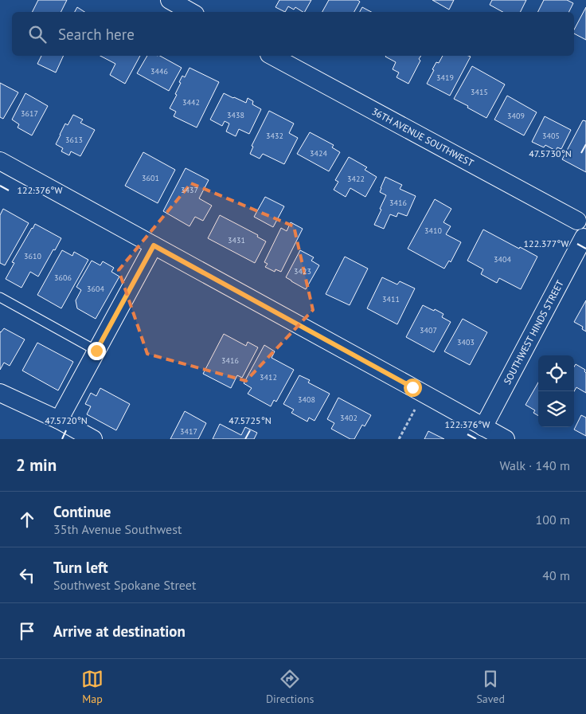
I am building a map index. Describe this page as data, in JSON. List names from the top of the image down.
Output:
{
  "streets": {
    "street": ["36TH AVENUE SOUTHWEST", "SOUTHWEST HINDS STREET"]
  },
  "house_numbers": [
    "3446",
    "3419",
    "3415",
    "3442",
    "3617",
    "3438",
    "3409",
    "3432",
    "3405",
    "3613",
    "3424",
    "3601",
    "3422",
    "3437",
    "3416",
    "3410",
    "3431",
    "3610",
    "3404",
    "3423",
    "3606",
    "3604",
    "3411",
    "3407",
    "3403",
    "3416",
    "3412",
    "3408",
    "3402",
    "3417"
  ],
  "page": {
    "search": "Search here",
    "heading": ["2 min", "Walk · 140 m"],
    "list": [
      ["Continue", "35th Avenue Southwest", "100 m"],
      ["Turn left", "Southwest Spokane Street", "40 m"],
      "Arrive at destination"
    ],
    "nav": ["Map", "Directions", "Saved"]
  },
  "coordinates": [
    "47.5730°N",
    "122.376°W",
    "122.377°W",
    "47.5720°N",
    "47.5725°N"
  ]
}
